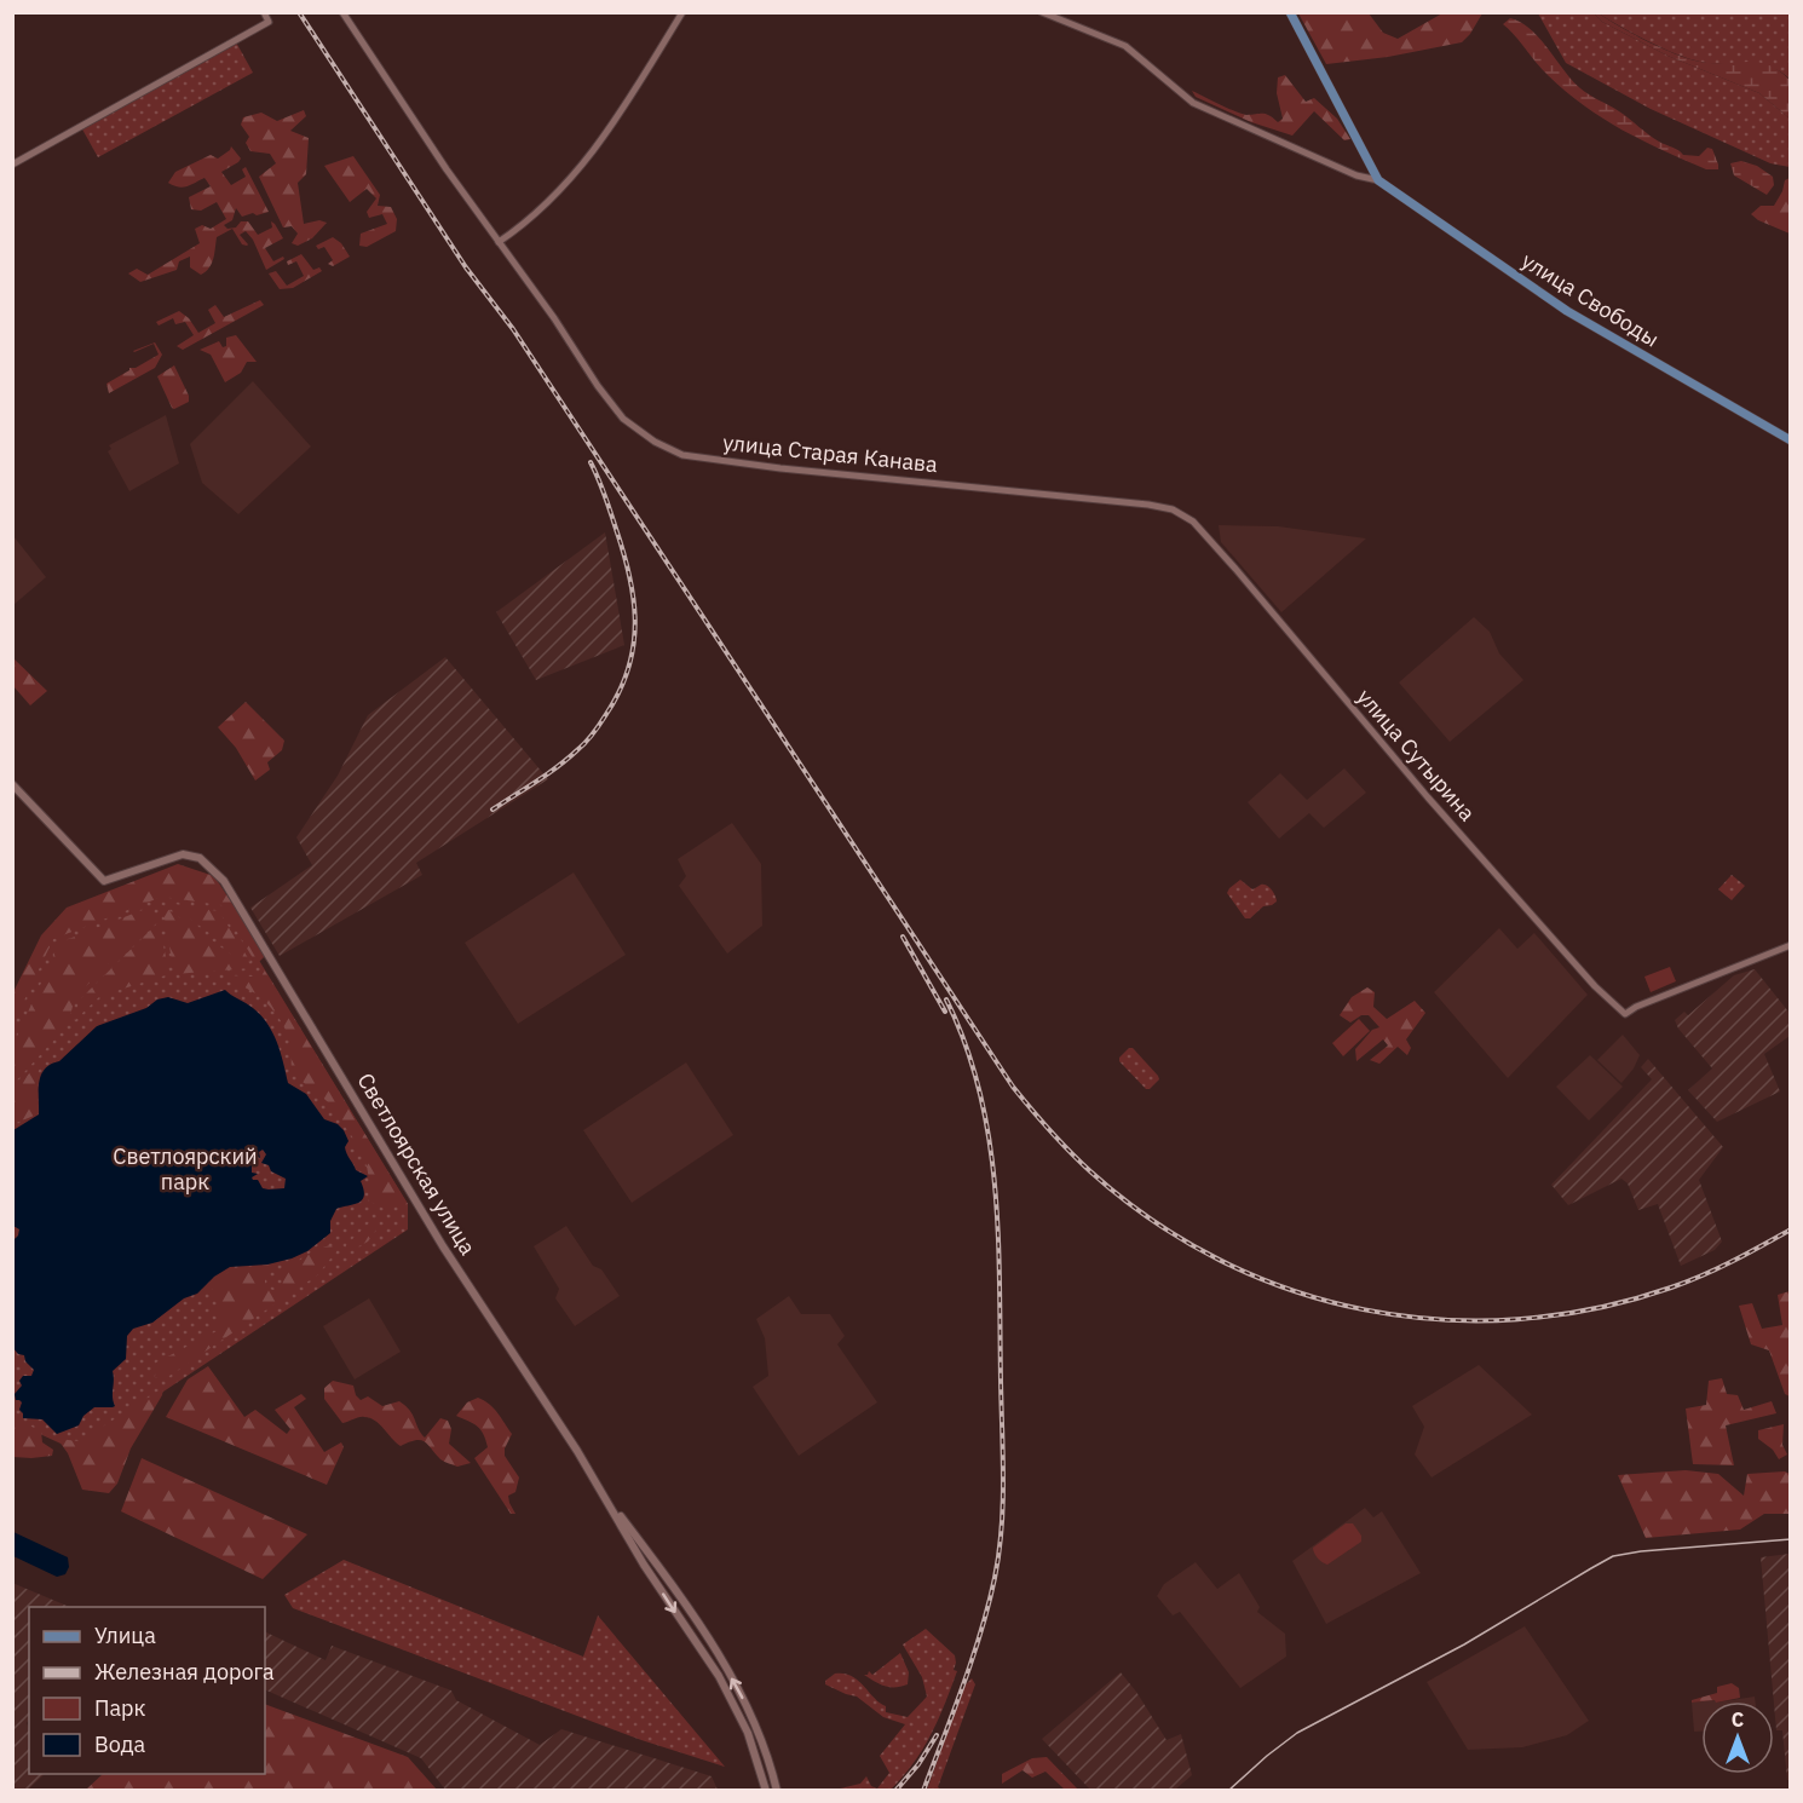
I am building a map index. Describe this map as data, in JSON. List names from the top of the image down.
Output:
{
  "streets": {
    "main road": ["улица Свободы", "Светлоярская улица"],
    "street": ["улица Старая Канава", "улица Сутырина"]
  },
  "crossings": [
    ["улица Старая Канава", "улица Сутырина"]
  ],
  "parks": ["Светлоярский парк"],
  "legend": [
    "Улица",
    "Железная дорога",
    "Парк",
    "Вода"
  ],
  "north": "top"
}
